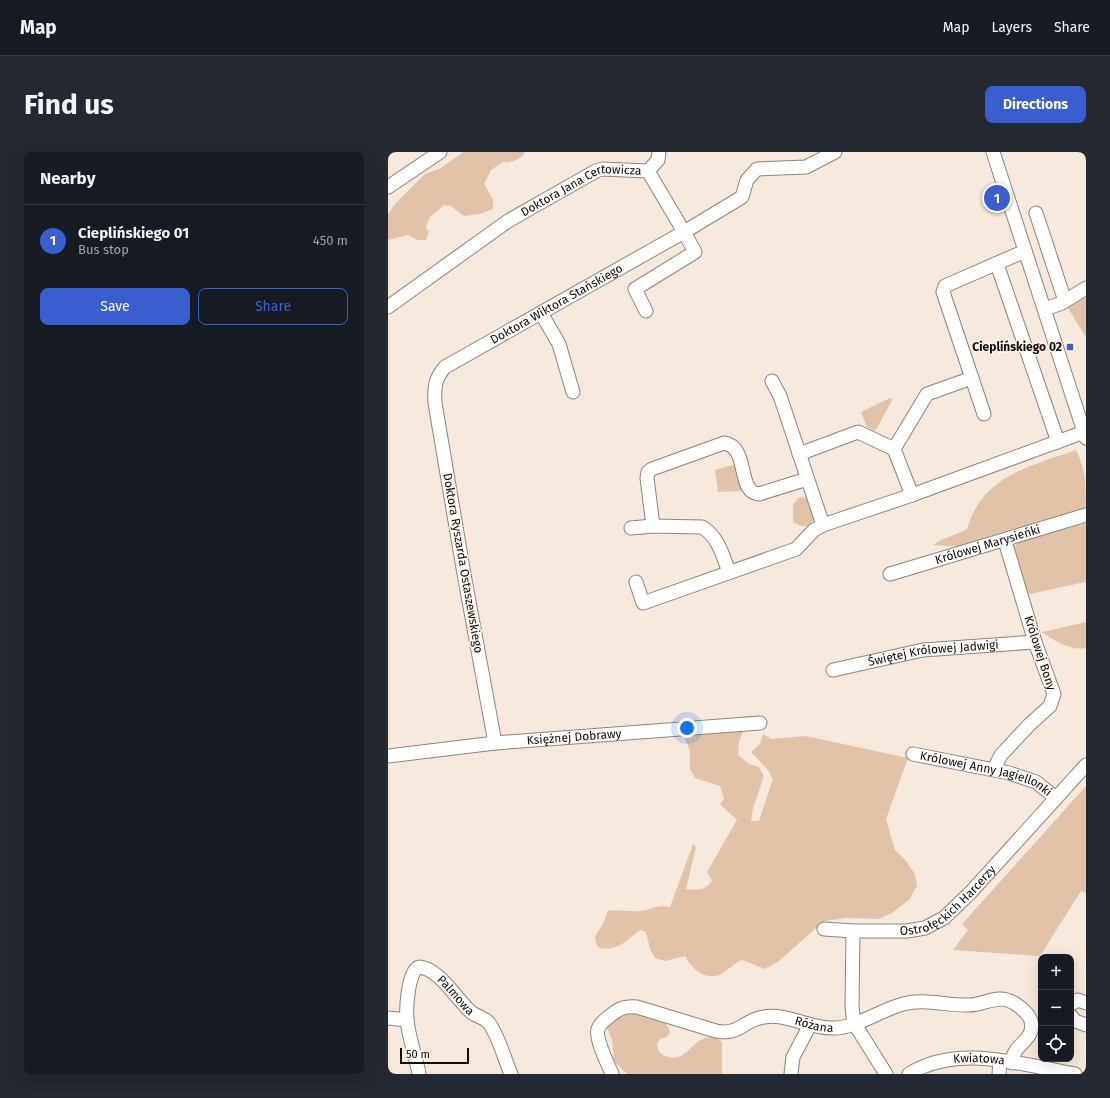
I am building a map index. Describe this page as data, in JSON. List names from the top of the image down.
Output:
{
  "streets": {
    "street": [
      "Doktora Jana Certowicza",
      "Doktora Wiktora Stańskiego",
      "Królowej Marysieńki",
      "Doktora Ryszarda Ostaszewskiego",
      "Królowej Bony",
      "Świętej Królowej Jadwigi",
      "Księżnej Dobrawy",
      "Królowej Anny Jagiellonki",
      "Ostrołęckich Harcerzy",
      "Palmowa",
      "Różana",
      "Kwiatowa"
    ]
  },
  "crossings": [
    ["Doktora Jana Certowicza", "Doktora Wiktora Stańskiego"],
    ["Doktora Wiktora Stańskiego", "Doktora Ryszarda Ostaszewskiego"],
    ["Królowej Marysieńki", "Królowej Bony"],
    ["Doktora Ryszarda Ostaszewskiego", "Księżnej Dobrawy"],
    ["Królowej Bony", "Świętej Królowej Jadwigi"],
    ["Królowej Bony", "Królowej Anny Jagiellonki"],
    ["Królowej Anny Jagiellonki", "Ostrołęckich Harcerzy"],
    ["Różana", "Kwiatowa"]
  ],
  "places": {
    "transit": ["Cieplińskiego 02"]
  },
  "scale_bar": "50 m",
  "page": {
    "header": "Map",
    "nav": ["Map", "Layers", "Share"],
    "buttons": [
      "Directions",
      ["Save", "Share"]
    ],
    "title": "Find us",
    "heading": "Nearby",
    "pins": "1",
    "list": [
      {
        "mark": "1",
        "name": "Cieplińskiego 01",
        "note": "Bus stop",
        "value": "450 m"
      }
    ],
    "map_buttons": ["+", "−"],
    "scale": "50 m"
  }
}
